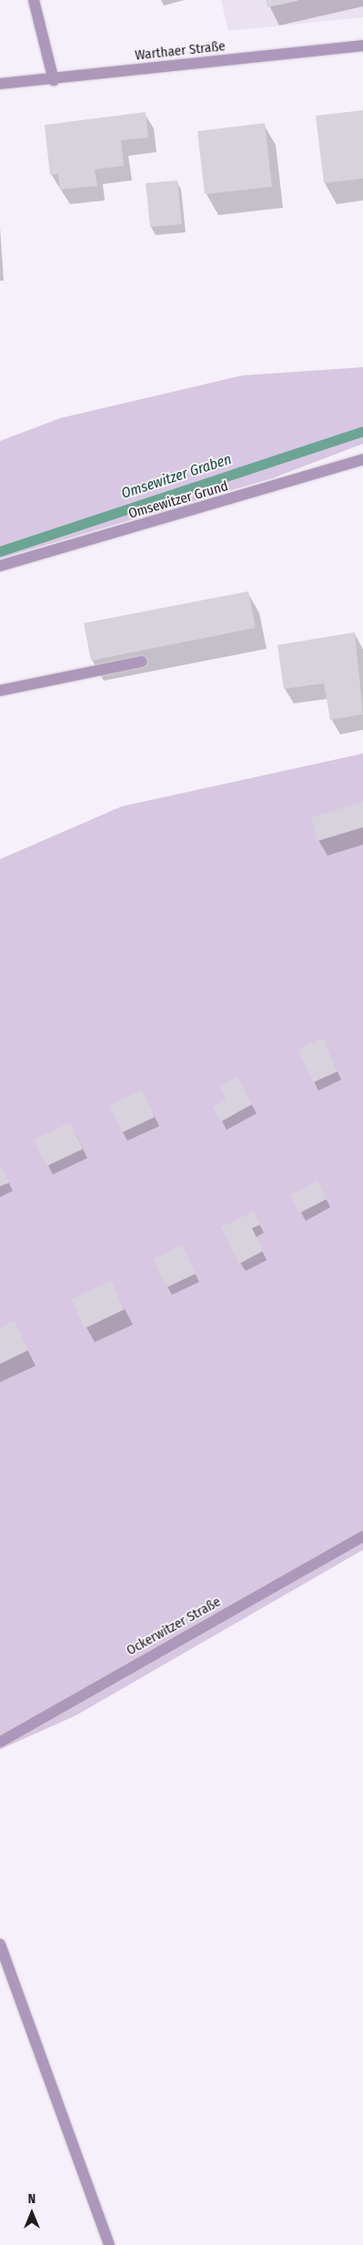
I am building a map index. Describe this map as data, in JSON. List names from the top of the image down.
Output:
{
  "streets": {
    "street": ["Warthaer Straße", "Omsewitzer Grund", "Ockerwitzer Straße"]
  },
  "water": ["Omsewitzer Graben"],
  "north": "top"
}
